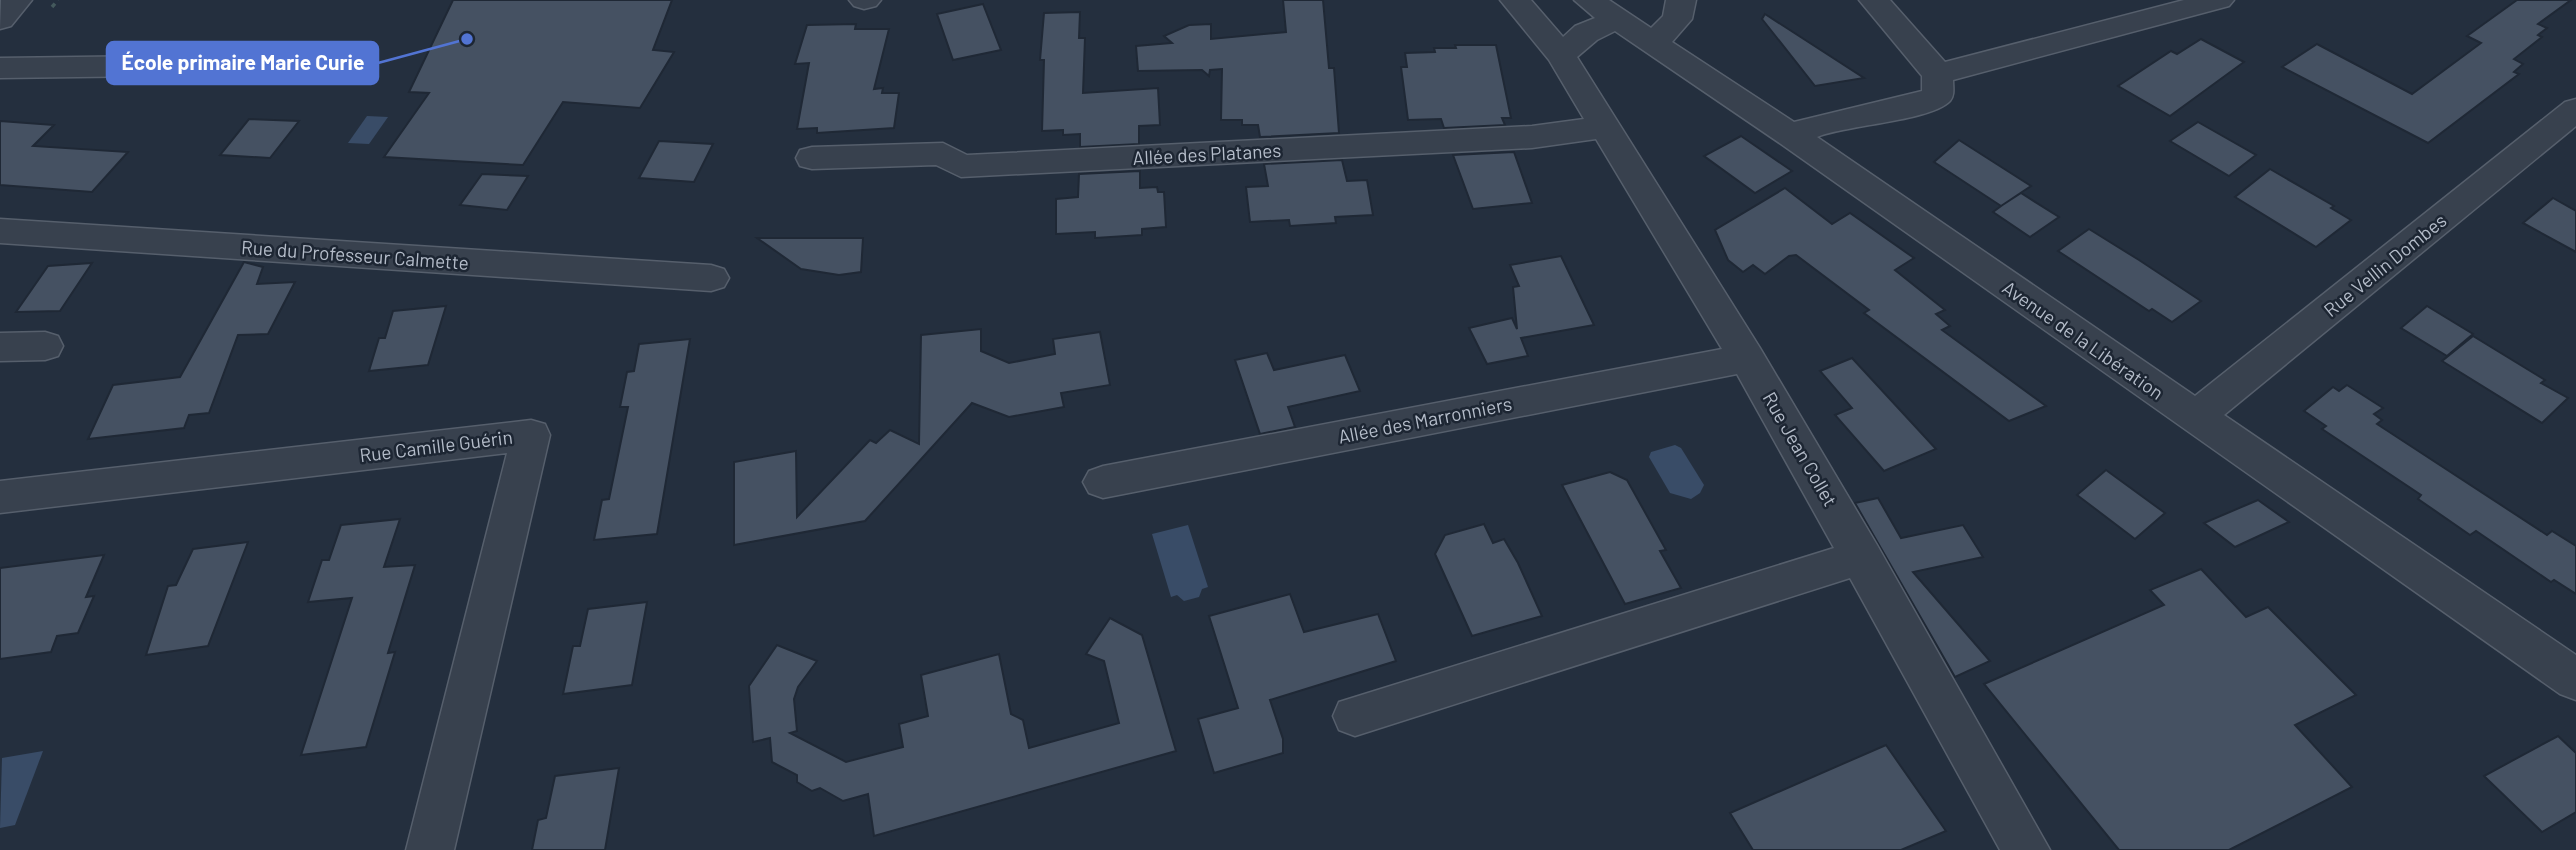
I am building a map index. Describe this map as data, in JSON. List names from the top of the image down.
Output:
{
  "streets": {
    "street": [
      "Allée des Platanes",
      "Rue du Professeur Calmette",
      "Rue Vellin Dombes",
      "Avenue de la Libération",
      "Allée des Marronniers",
      "Rue Camille Guérin",
      "Rue Jean Collet"
    ]
  },
  "crossings": [
    ["Allée des Platanes", "Rue Jean Collet"],
    ["Rue Vellin Dombes", "Avenue de la Libération"],
    ["Allée des Marronniers", "Rue Jean Collet"]
  ],
  "places": ["École primaire Marie Curie"]
}
